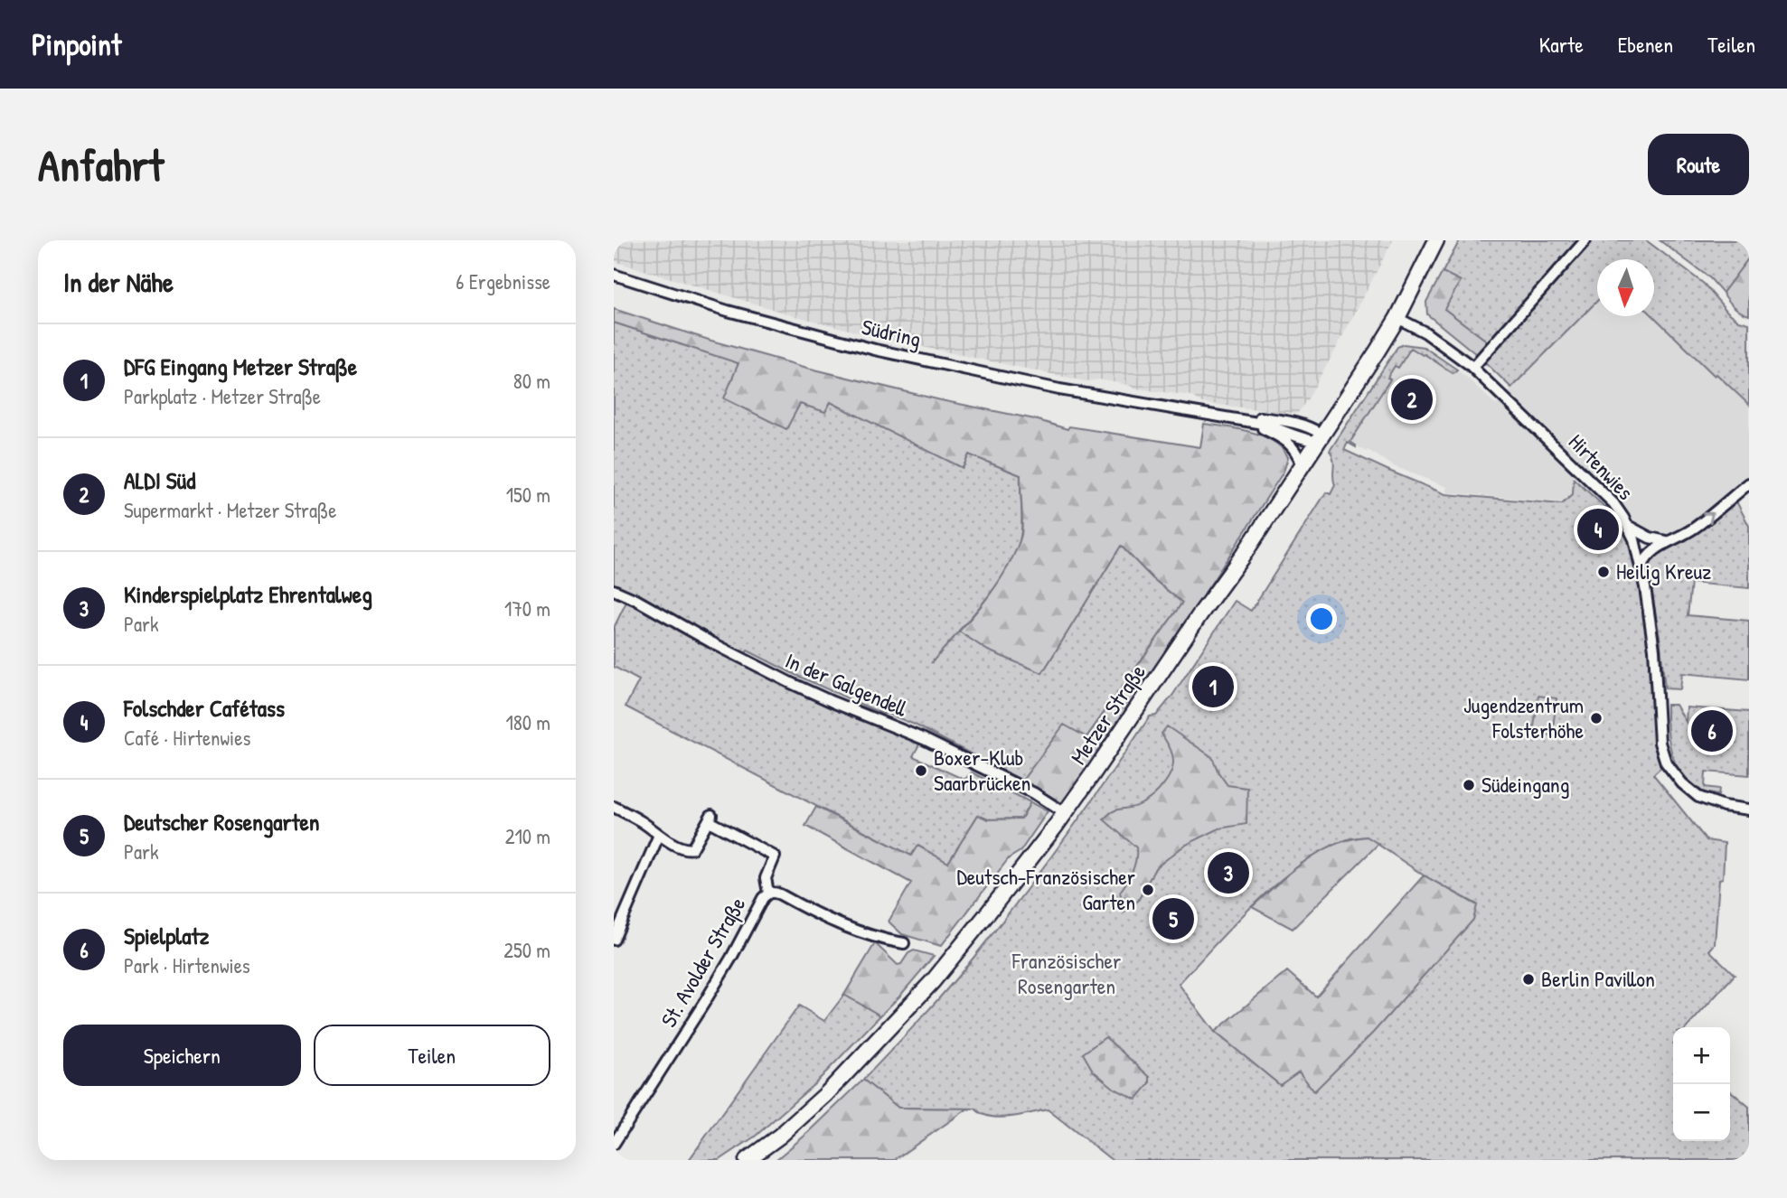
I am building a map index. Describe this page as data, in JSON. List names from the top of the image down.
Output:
{
  "streets": {
    "main road": ["Metzer Straße"],
    "street": [
      "Südring",
      "Hirtenwies",
      "In der Galgendell",
      "St. Avolder Straße"
    ]
  },
  "crossings": [
    ["Südring", "Metzer Straße"],
    ["Hirtenwies", "Metzer Straße"],
    ["In der Galgendell", "Metzer Straße"]
  ],
  "parks": ["Französischer Rosengarten"],
  "places": [
    "Heilig Kreuz",
    "Jugendzentrum Folsterhöhe",
    "Boxer-Klub Saarbrücken",
    "Südeingang",
    "Deutsch-Französischer Garten",
    "Berlin Pavillon"
  ],
  "north": "bottom",
  "page": {
    "header": "Pinpoint",
    "nav": ["Karte", "Ebenen", "Teilen"],
    "buttons": [
      "Route",
      ["Speichern", "Teilen"]
    ],
    "title": "Anfahrt",
    "heading": ["In der Nähe", "6 Ergebnisse"],
    "list": [
      {
        "mark": "1",
        "name": "DFG Eingang Metzer Straße",
        "note": "Parkplatz · Metzer Straße",
        "value": "80 m"
      },
      {
        "mark": "2",
        "name": "ALDI Süd",
        "note": "Supermarkt · Metzer Straße",
        "value": "150 m"
      },
      {
        "mark": "3",
        "name": "Kinderspielplatz Ehrentalweg",
        "note": "Park",
        "value": "170 m"
      },
      {
        "mark": "4",
        "name": "Folschder Cafétass",
        "note": "Café · Hirtenwies",
        "value": "180 m"
      },
      {
        "mark": "5",
        "name": "Deutscher Rosengarten",
        "note": "Park",
        "value": "210 m"
      },
      {
        "mark": "6",
        "name": "Spielplatz",
        "note": "Park · Hirtenwies",
        "value": "250 m"
      }
    ],
    "pins": [
      "2",
      "4",
      "1",
      "6",
      "3",
      "5"
    ],
    "map_buttons": ["+", "−"]
  }
}
